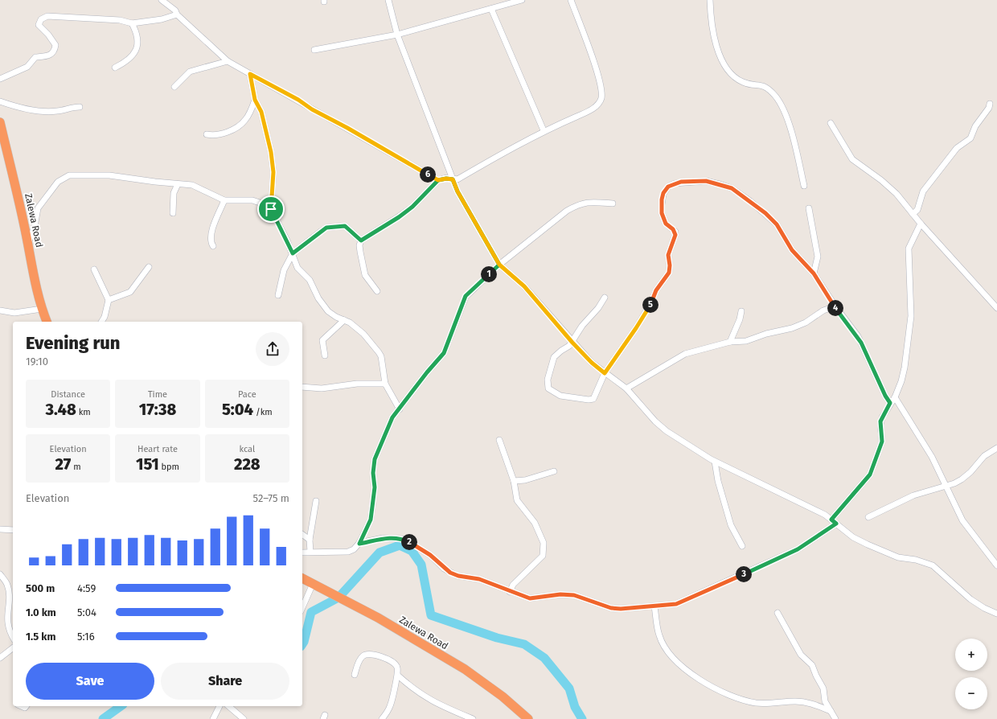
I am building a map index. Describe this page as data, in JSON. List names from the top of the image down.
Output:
{
  "streets": {
    "highway": ["Zalewa Road"]
  },
  "page": {
    "pins": [
      "6",
      "1",
      "5",
      "4",
      "2",
      "3"
    ],
    "heading": ["Evening run", "19:10"],
    "stats": [
      ["Distance", "3.48 km"],
      ["Time", "17:38"],
      ["Pace", "5:04 /km"],
      ["Elevation", "27 m"],
      ["Heart rate", "151 bpm"],
      ["kcal", "228"]
    ],
    "chart": ["Elevation", "52–75 m"],
    "list": [
      {
        "name": "500 m",
        "note": "4:59"
      },
      {
        "name": "1.0 km",
        "note": "5:04"
      },
      {
        "name": "1.5 km",
        "note": "5:16"
      }
    ],
    "map_buttons": ["+", "−"],
    "buttons": ["Save", "Share"]
  }
}
